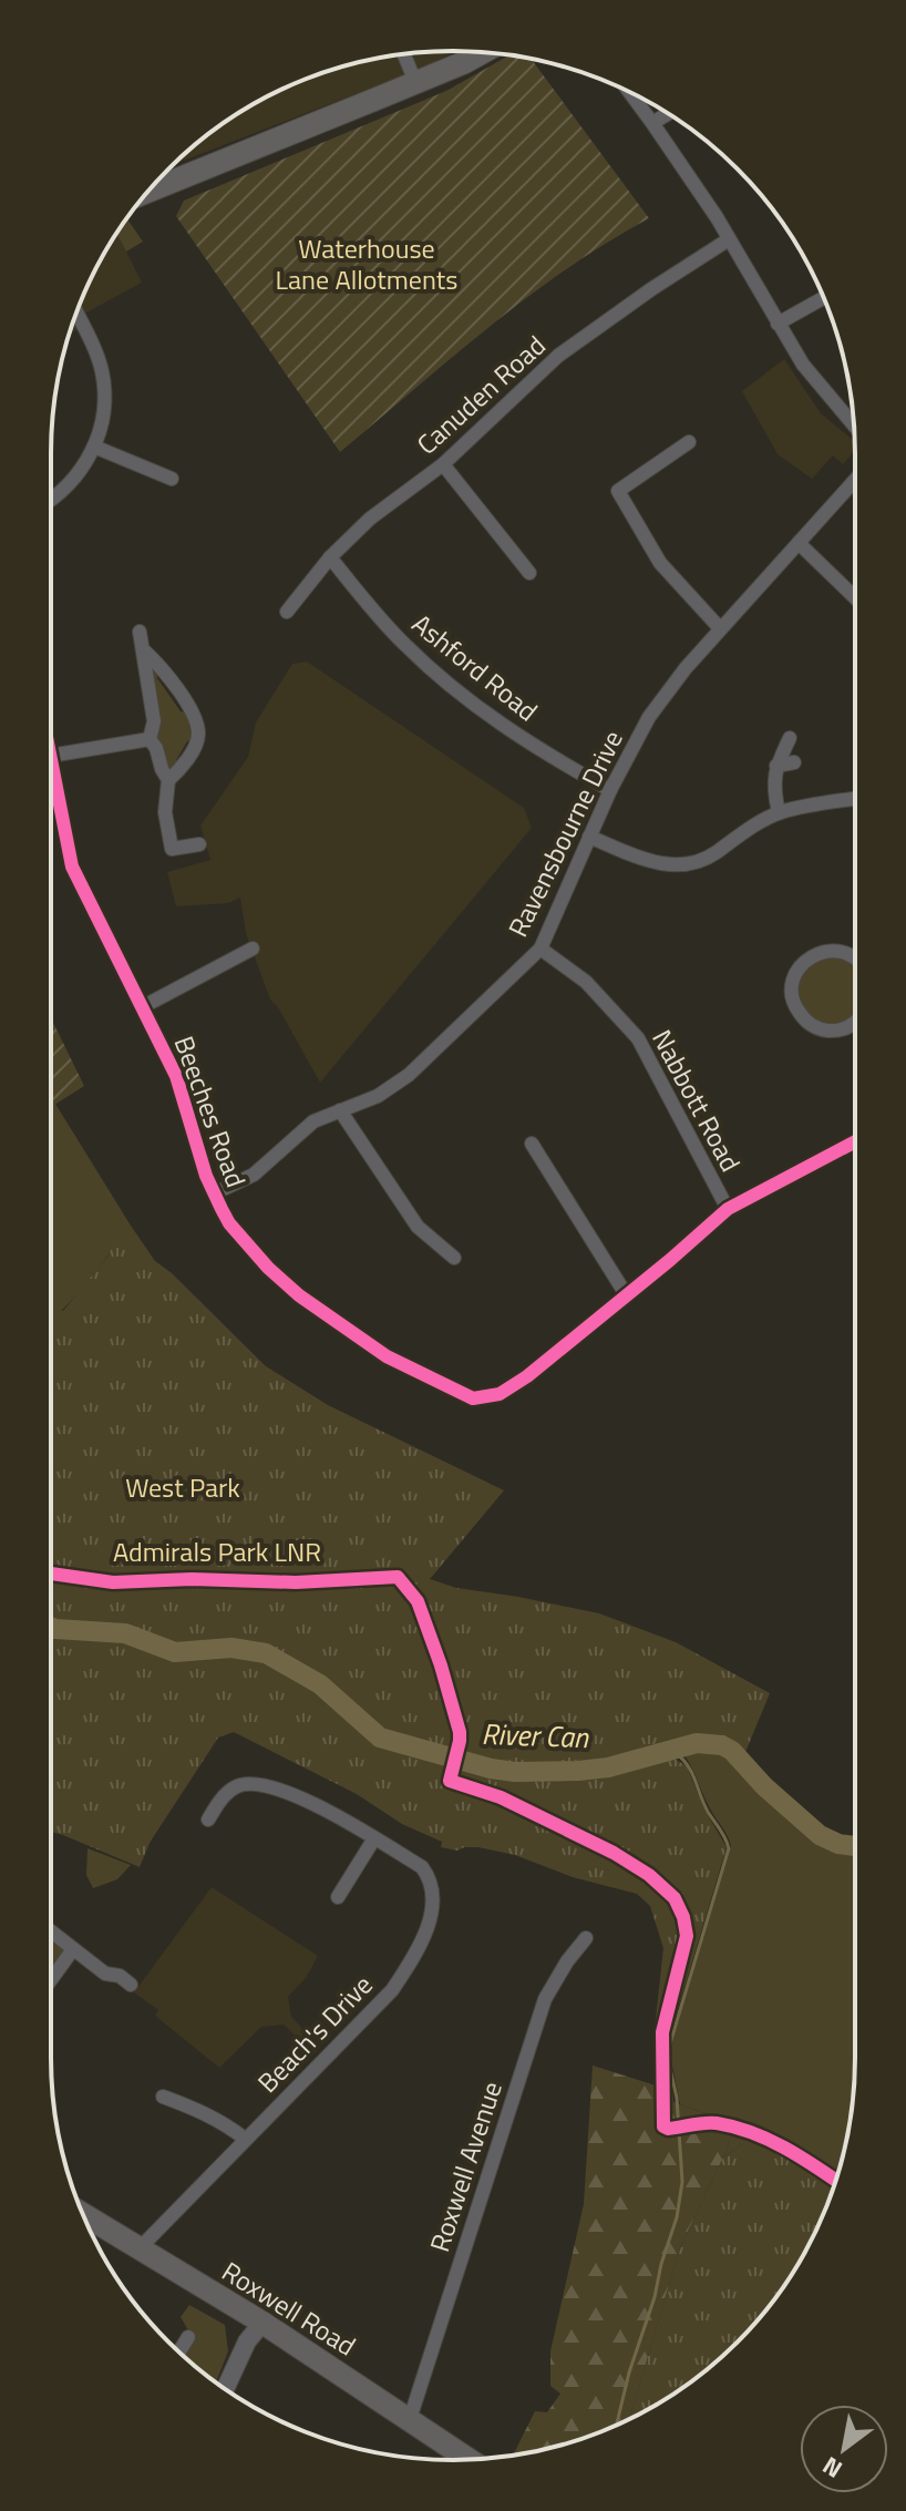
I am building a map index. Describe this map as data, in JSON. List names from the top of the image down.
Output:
{
  "streets": {
    "main road": ["Roxwell Road"],
    "street": [
      "Canuden Road",
      "Ashford Road",
      "Ravensbourne Drive",
      "Nabbott Road",
      "Beeches Road",
      "Beach's Drive",
      "Roxwell Avenue"
    ]
  },
  "crossings": [
    ["Canuden Road", "Ashford Road"],
    ["Ashford Road", "Ravensbourne Drive"],
    ["Ravensbourne Drive", "Nabbott Road"],
    ["Ravensbourne Drive", "Beeches Road"],
    ["Nabbott Road", "Beeches Road"],
    ["Beach's Drive", "Roxwell Road"],
    ["Roxwell Avenue", "Roxwell Road"]
  ],
  "water": ["River Can"],
  "parks": ["Waterhouse Lane Allotments", "West Park", "Admirals Park LNR"],
  "north": "bottom left"
}
